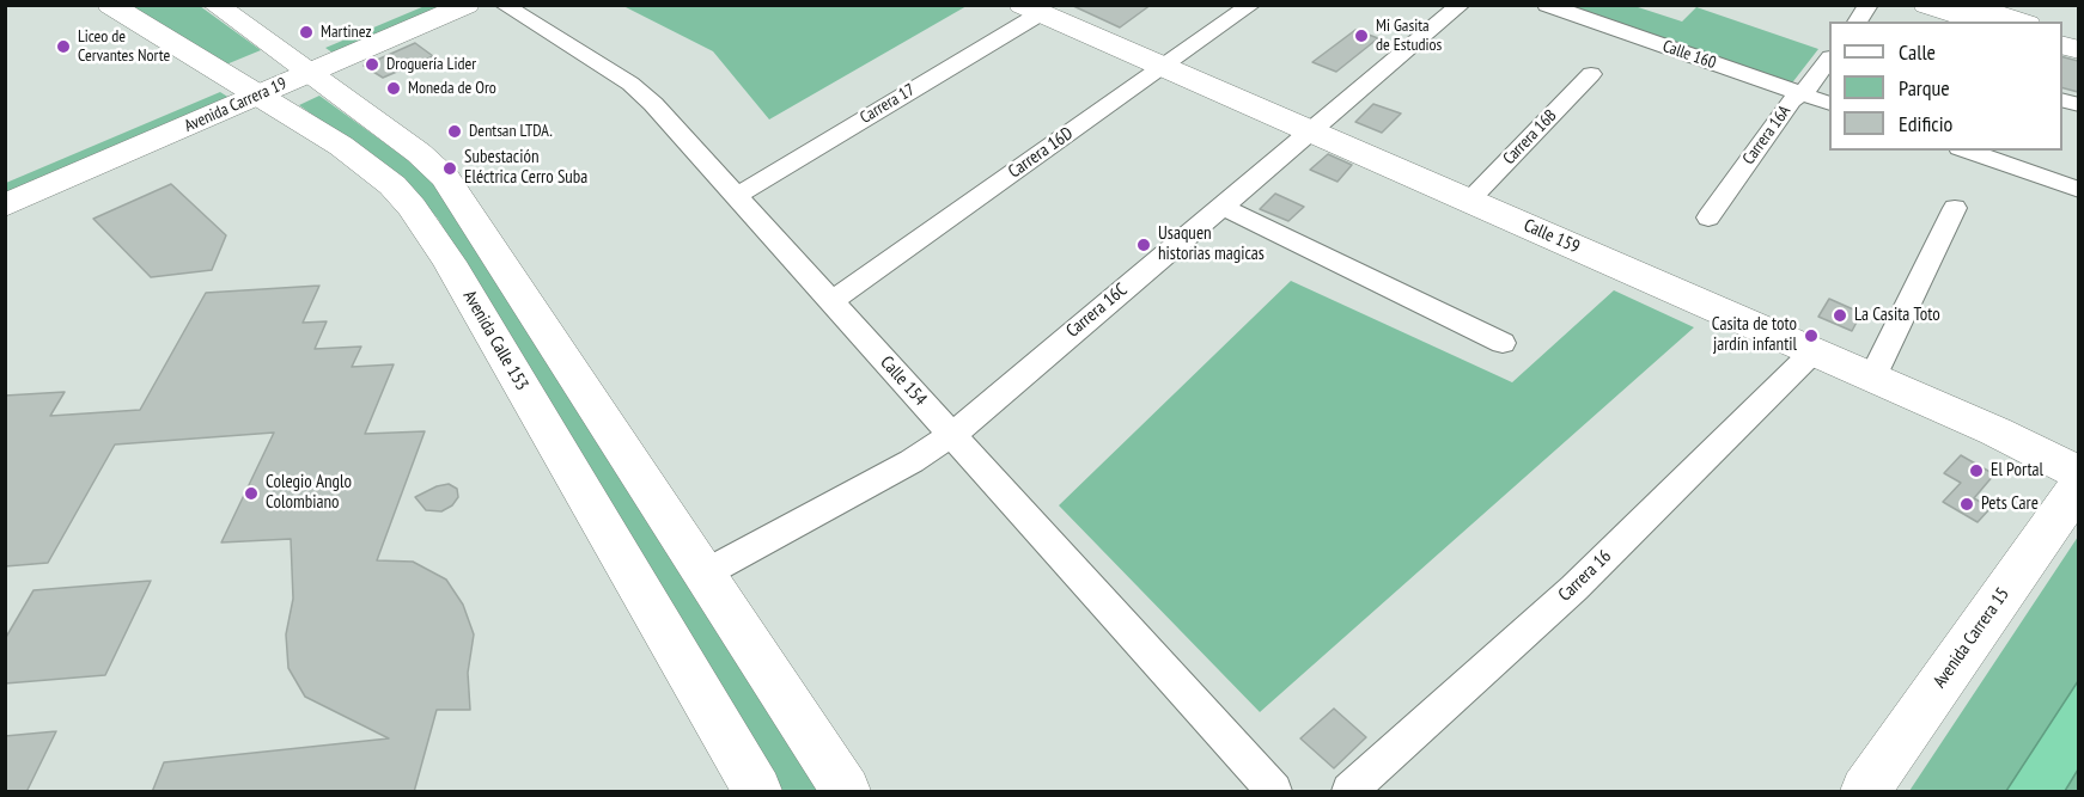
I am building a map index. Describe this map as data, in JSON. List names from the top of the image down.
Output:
{
  "streets": {
    "main road": [
      "Avenida Carrera 19",
      "Calle 159",
      "Avenida Calle 153",
      "Avenida Carrera 15"
    ],
    "street": [
      "Calle 160",
      "Carrera 17",
      "Carrera 16A",
      "Carrera 16B",
      "Carrera 16D",
      "Carrera 16C",
      "Calle 154",
      "Carrera 16"
    ]
  },
  "crossings": [
    ["Calle 160", "Carrera 16A"],
    ["Carrera 17", "Calle 159"],
    ["Carrera 17", "Calle 154"],
    ["Avenida Carrera 19", "Avenida Calle 153"],
    ["Carrera 16B", "Calle 159"],
    ["Carrera 16D", "Calle 159"],
    ["Carrera 16D", "Calle 154"],
    ["Calle 159", "Carrera 16C"],
    ["Calle 159", "Carrera 16"],
    ["Carrera 16C", "Calle 154"]
  ],
  "places": [
    "Martinez",
    "Mi Gasita de Estudios",
    "Liceo de Cervantes Norte",
    "Droguería Lider",
    "Moneda de Oro",
    "Dentsan LTDA.",
    "Subestación Eléctrica Cerro Suba",
    "Usaquen historias magicas",
    "La Casita Toto",
    "Casita de toto jardín infantil",
    "El Portal",
    "Colegio Anglo Colombiano",
    "Pets Care"
  ],
  "legend": ["Calle", "Parque", "Edificio"]
}
